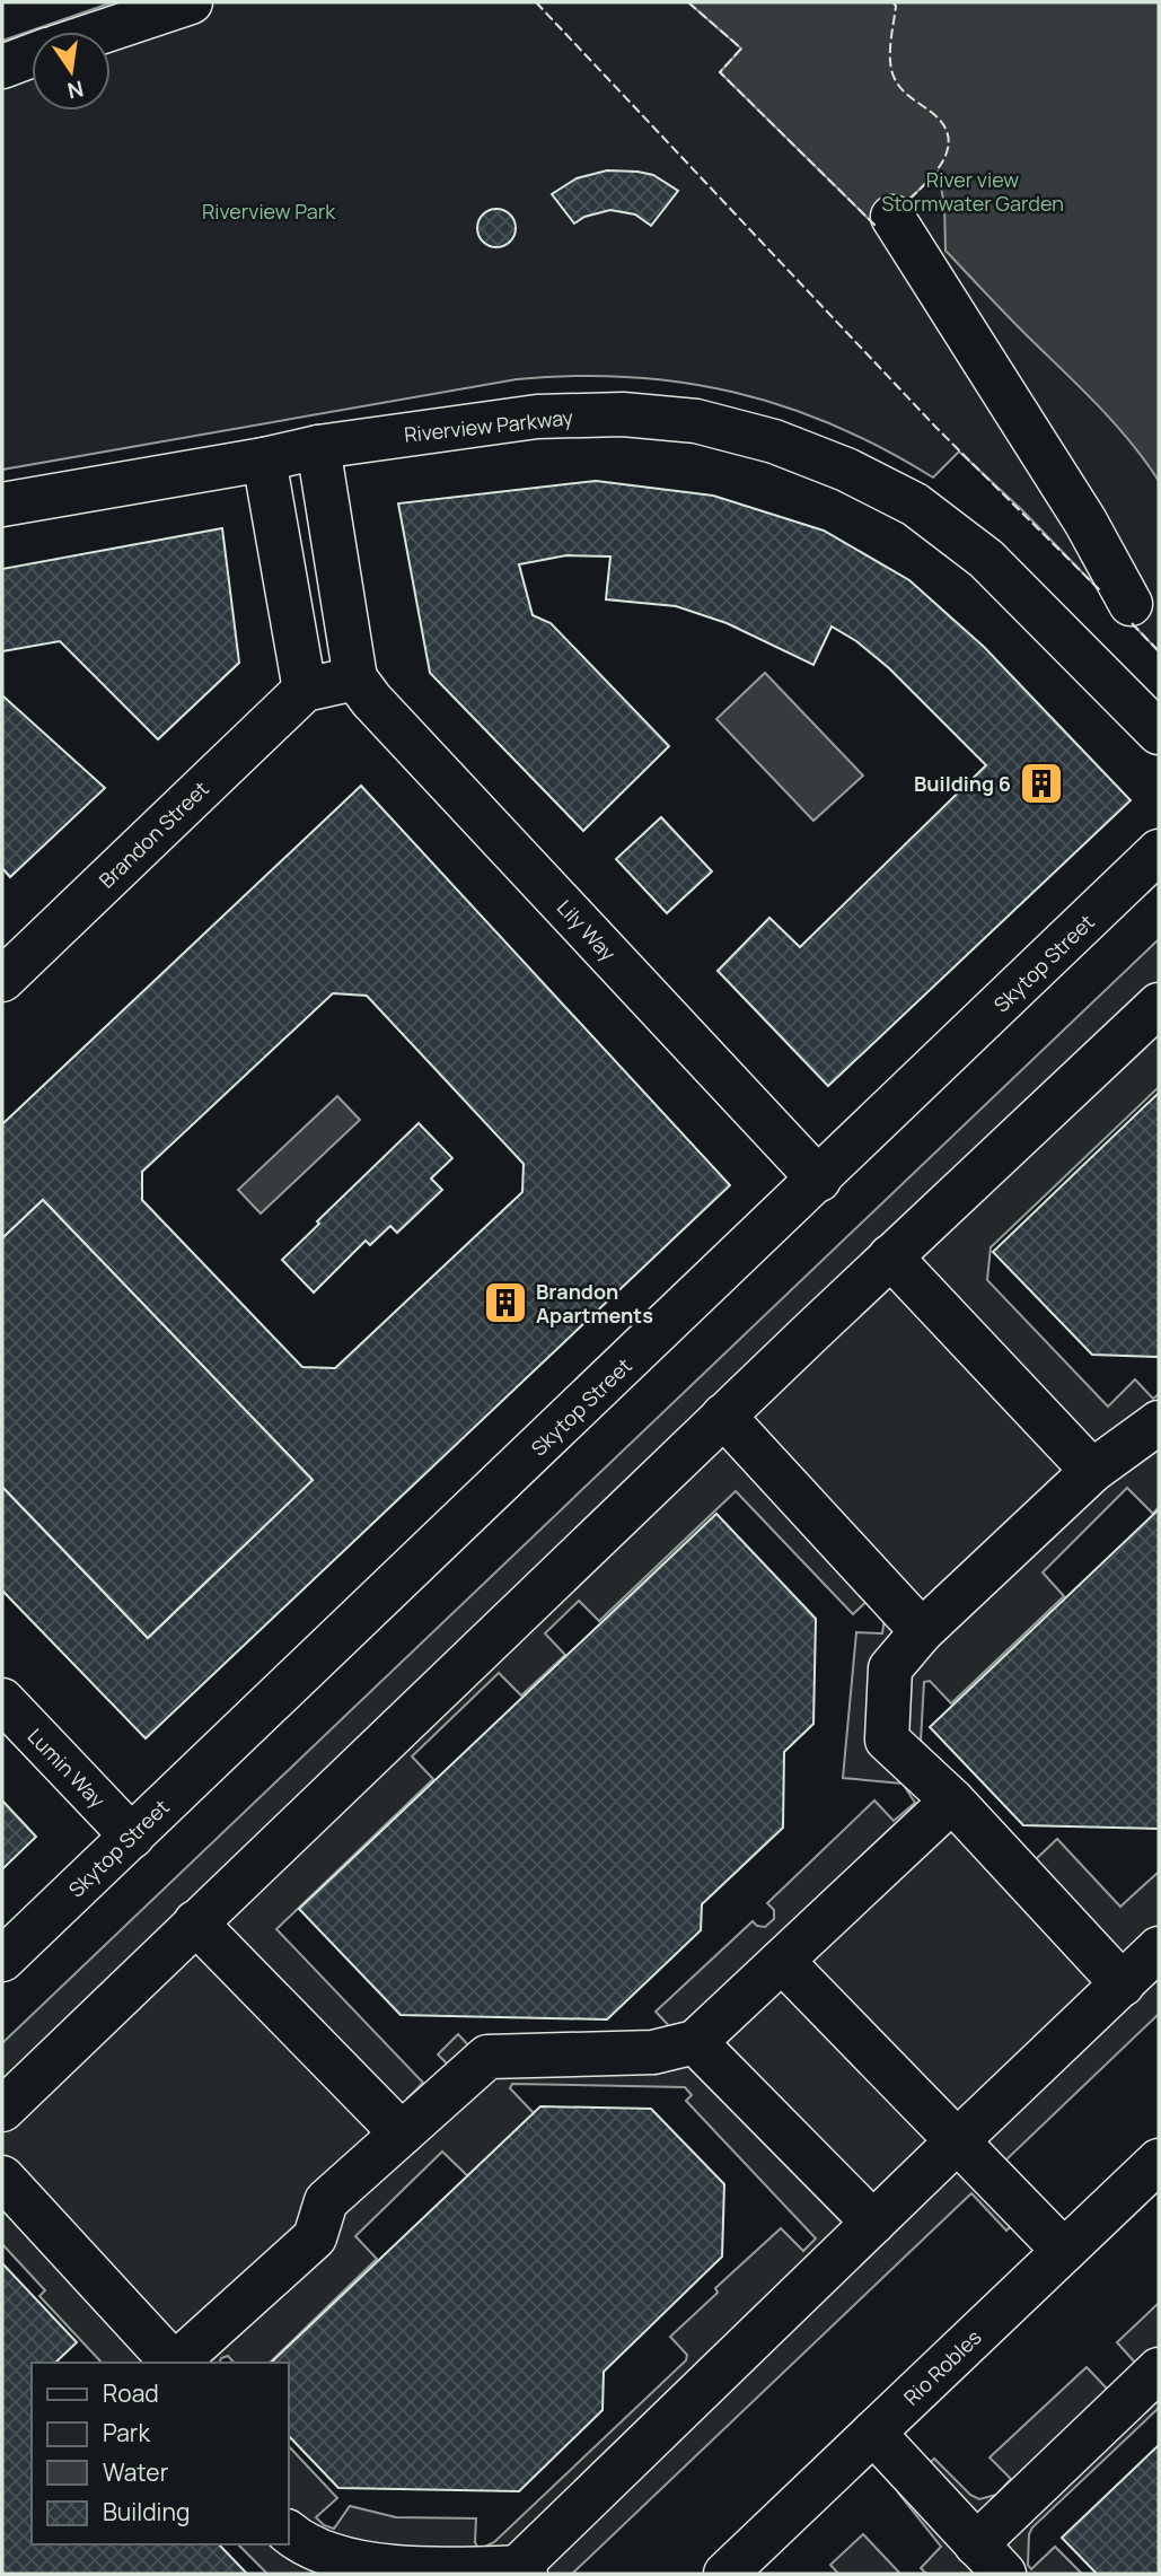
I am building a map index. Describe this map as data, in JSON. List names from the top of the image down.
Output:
{
  "streets": {
    "street": [
      "Riverview Parkway",
      "Brandon Street",
      "Lily Way",
      "Skytop Street",
      "Lumin Way",
      "Rio Robles"
    ]
  },
  "crossings": [
    ["Lily Way", "Skytop Street"],
    ["Skytop Street", "Lumin Way"]
  ],
  "parks": ["River view Stormwater Garden", "Riverview Park"],
  "places": {
    "building": ["Building 6", "Brandon Apartments"]
  },
  "legend": [
    "Road",
    "Park",
    "Water",
    "Building"
  ],
  "north": "bottom"
}
